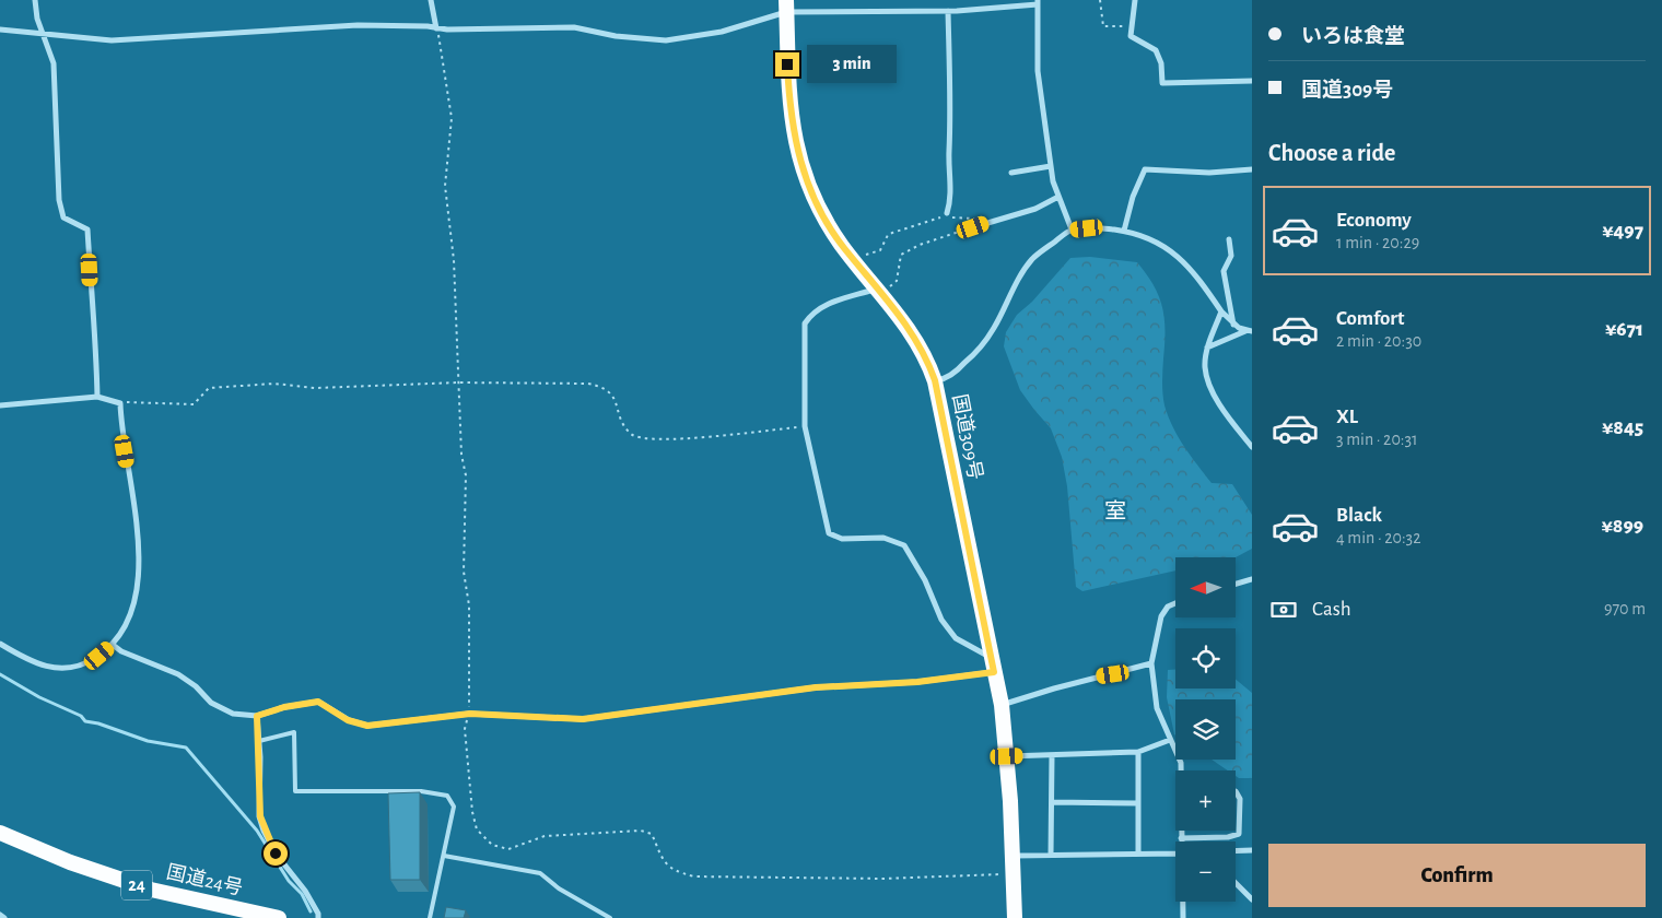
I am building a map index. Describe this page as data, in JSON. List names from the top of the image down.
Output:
{
  "streets": {
    "highway": ["国道309号", "国道24号", "24"]
  },
  "districts": ["室"],
  "north": "left",
  "page": {
    "banner": ["いろは食堂", "国道309号"],
    "bubble": "3 min",
    "heading": "Choose a ride",
    "list": [
      {
        "name": "Economy",
        "note": "1 min · 20:29",
        "value": "¥497"
      },
      {
        "name": "Comfort",
        "note": "2 min · 20:30",
        "value": "¥671"
      },
      {
        "name": "XL",
        "note": "3 min · 20:31",
        "value": "¥845"
      },
      {
        "name": "Black",
        "note": "4 min · 20:32",
        "value": "¥899"
      }
    ],
    "map_buttons": ["+", "−"],
    "pay": ["Cash", "970 m"],
    "buttons": "Confirm"
  }
}
